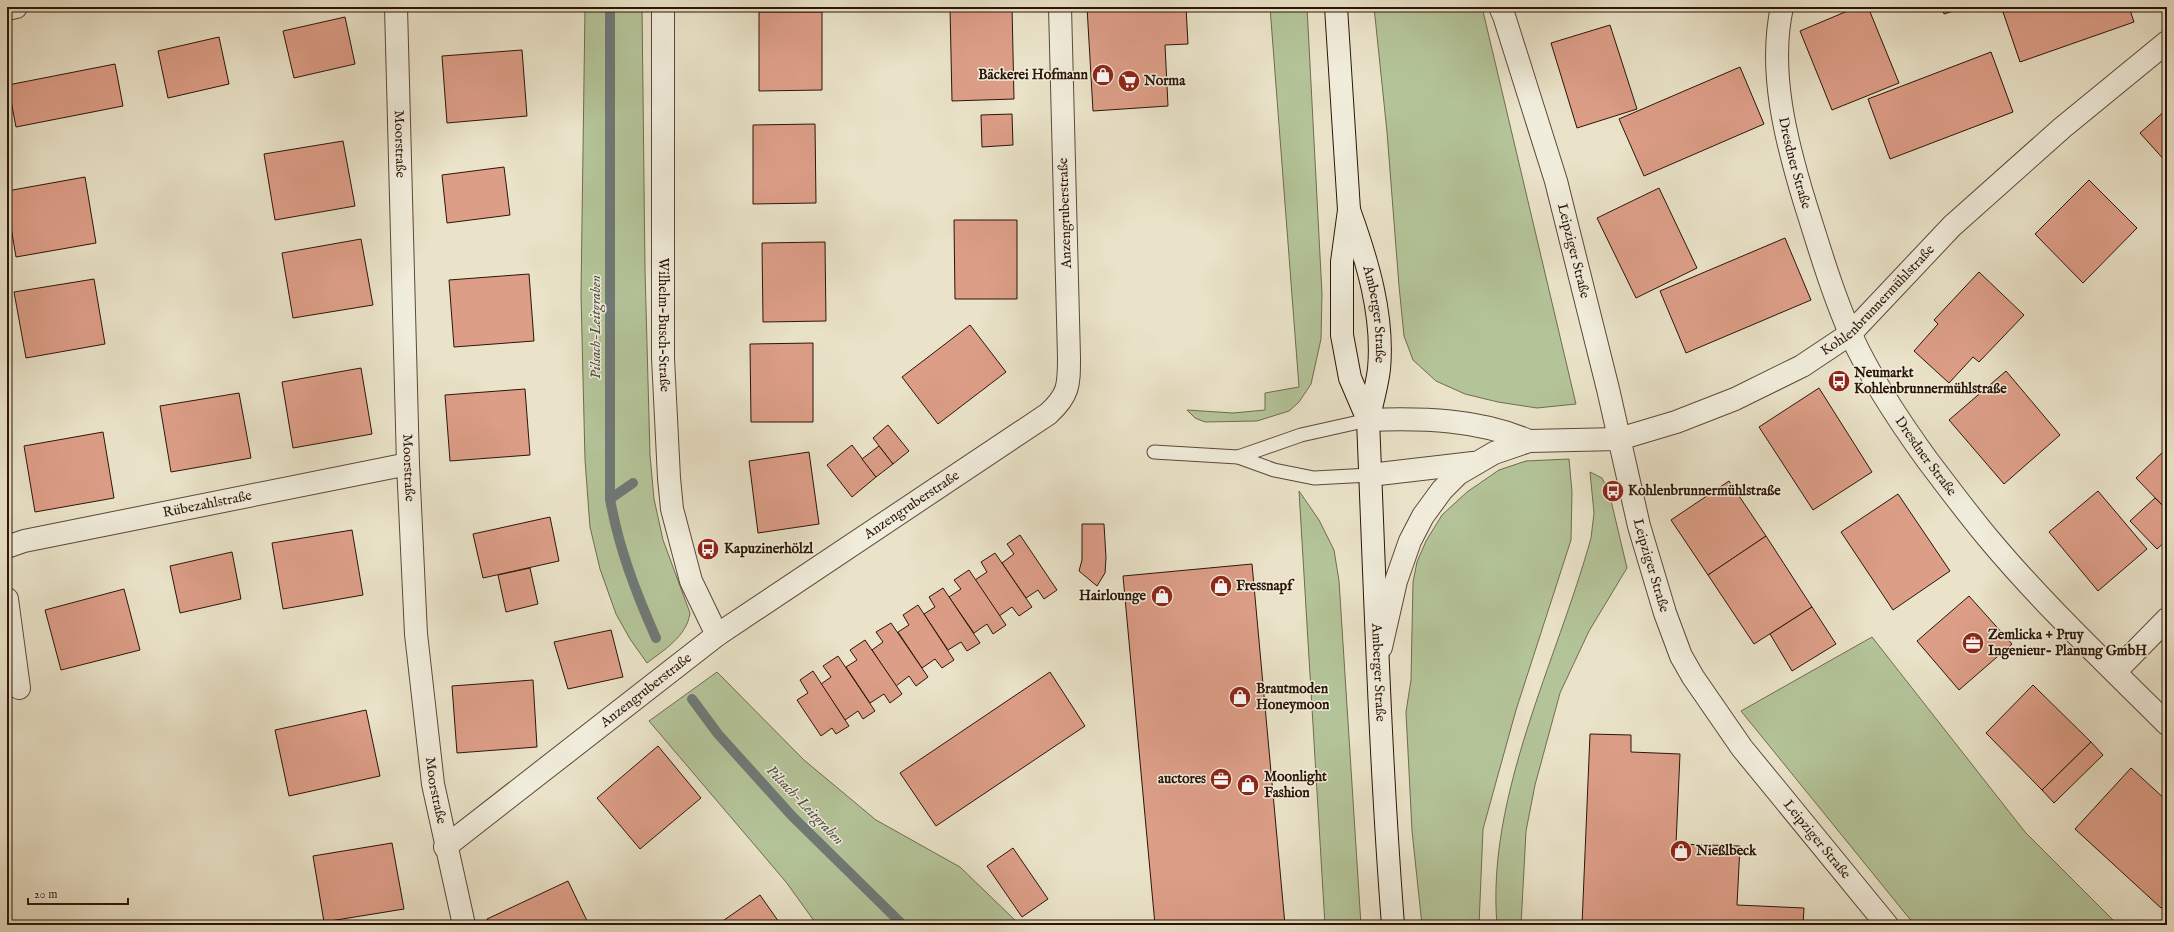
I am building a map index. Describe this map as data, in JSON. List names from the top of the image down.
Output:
{
  "streets": {
    "street": [
      "Moorstraße",
      "Dresdner Straße",
      "Anzengruberstraße",
      "Leipziger Straße",
      "Kohlenbrunnermühlstraße",
      "Amberger Straße",
      "Wilhelm-Busch-Straße",
      "Rübezahlstraße"
    ]
  },
  "crossings": [
    ["Moorstraße", "Anzengruberstraße"],
    ["Moorstraße", "Rübezahlstraße"],
    ["Dresdner Straße", "Kohlenbrunnermühlstraße"],
    ["Anzengruberstraße", "Wilhelm-Busch-Straße"],
    ["Leipziger Straße", "Kohlenbrunnermühlstraße"],
    ["Kohlenbrunnermühlstraße", "Amberger Straße"]
  ],
  "water": ["Pilsach-Leitgraben"],
  "places": {
    "shop": [
      "Bäckerei Hofmann",
      "Fressnapf",
      "Hairlounge",
      "Brautmoden Honeymoon",
      "Moonlight Fashion",
      "Nießlbeck"
    ],
    "supermarket": ["Norma"],
    "bus stop": ["Neumarkt Kohlenbrunnermühlstraße", "Kohlenbrunnermühlstraße", "Kapuzinerhölzl"],
    "office": ["Zemlicka + Pruy Ingenieur- Planung GmbH", "auctores"]
  },
  "scale_bar": "20 m"
}
